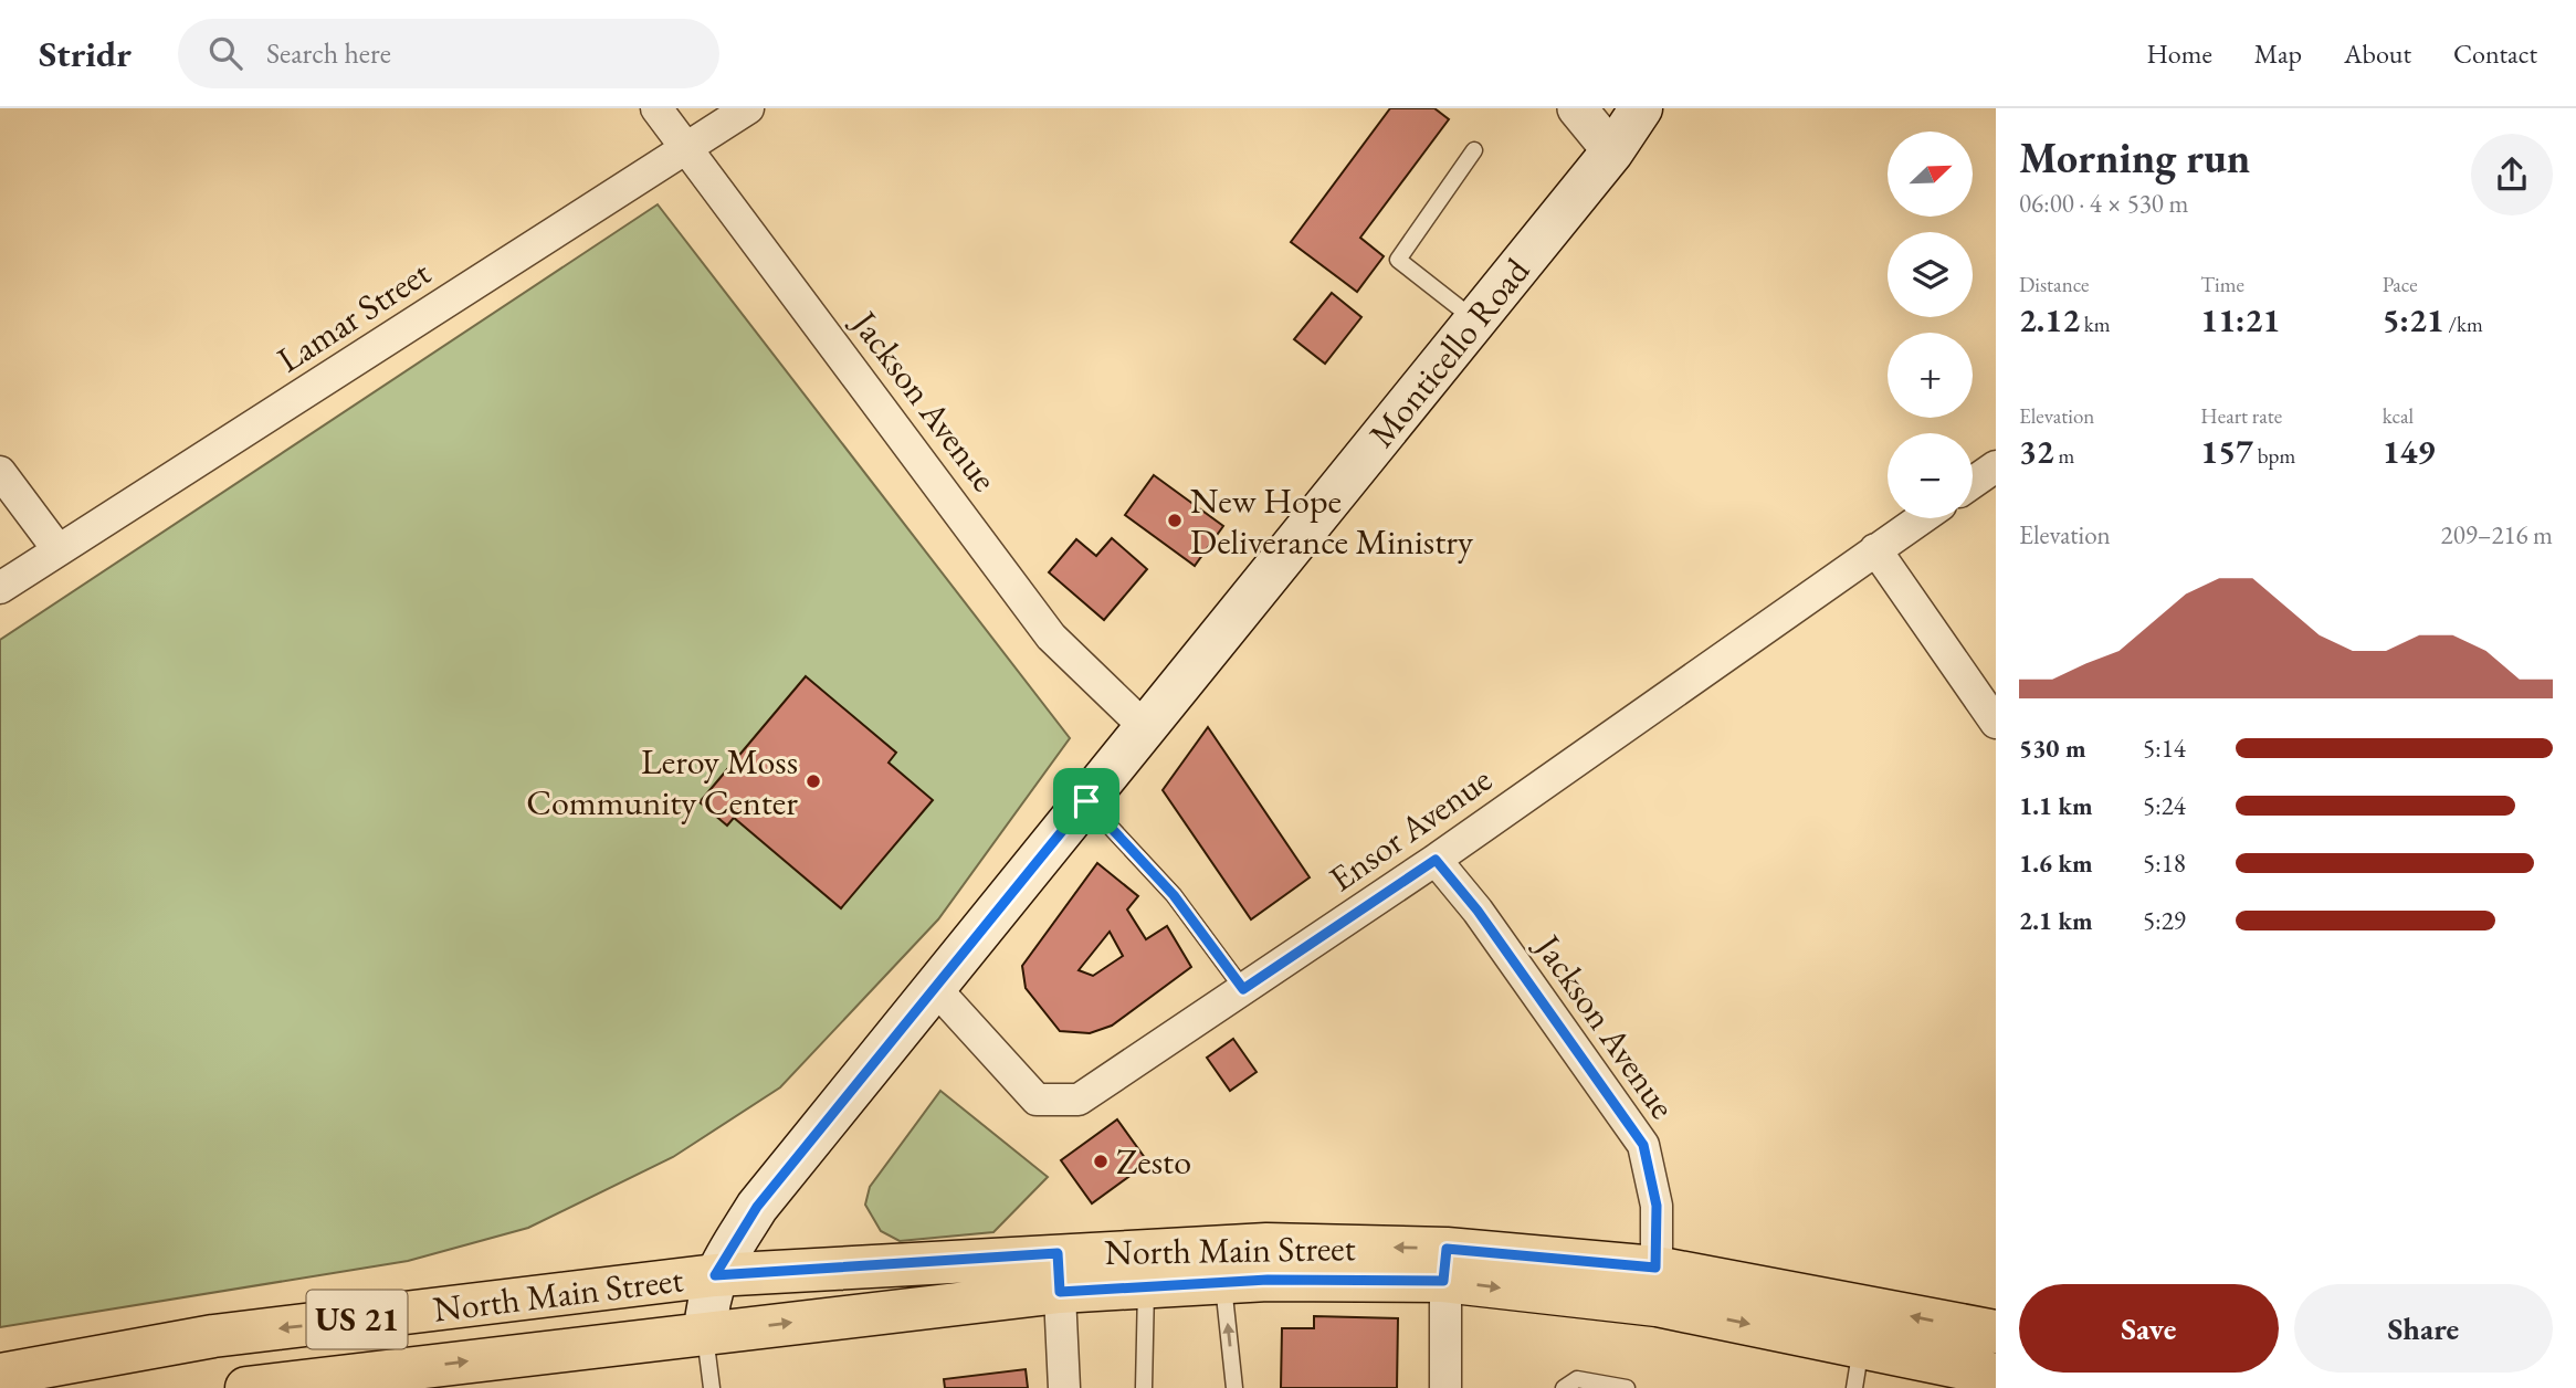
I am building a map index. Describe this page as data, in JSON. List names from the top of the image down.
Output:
{
  "streets": {
    "main road": ["Monticello Road", "North Main Street", "US 21"],
    "street": ["Lamar Street", "Jackson Avenue", "Ensor Avenue"]
  },
  "crossings": [
    ["Lamar Street", "Jackson Avenue"],
    ["Monticello Road", "Jackson Avenue"],
    ["Monticello Road", "Ensor Avenue"],
    ["Monticello Road", "North Main Street"],
    ["Jackson Avenue", "Ensor Avenue"],
    ["Jackson Avenue", "North Main Street"]
  ],
  "places": ["New Hope Deliverance Ministry", "Leroy Moss Community Center", "Zesto"],
  "north": "top right",
  "page": {
    "header": "Stridr",
    "search": "Search here",
    "nav": [
      "Home",
      "Map",
      "About",
      "Contact"
    ],
    "heading": ["Morning run", "06:00 · 4 × 530 m"],
    "map_buttons": ["+", "−"],
    "stats": [
      ["Distance", "2.12 km"],
      ["Time", "11:21"],
      ["Pace", "5:21 /km"],
      ["Elevation", "32 m"],
      ["Heart rate", "157 bpm"],
      ["kcal", "149"]
    ],
    "chart": ["Elevation", "209–216 m"],
    "list": [
      {
        "name": "530 m",
        "note": "5:14"
      },
      {
        "name": "1.1 km",
        "note": "5:24"
      },
      {
        "name": "1.6 km",
        "note": "5:18"
      },
      {
        "name": "2.1 km",
        "note": "5:29"
      }
    ],
    "buttons": ["Save", "Share"]
  }
}
